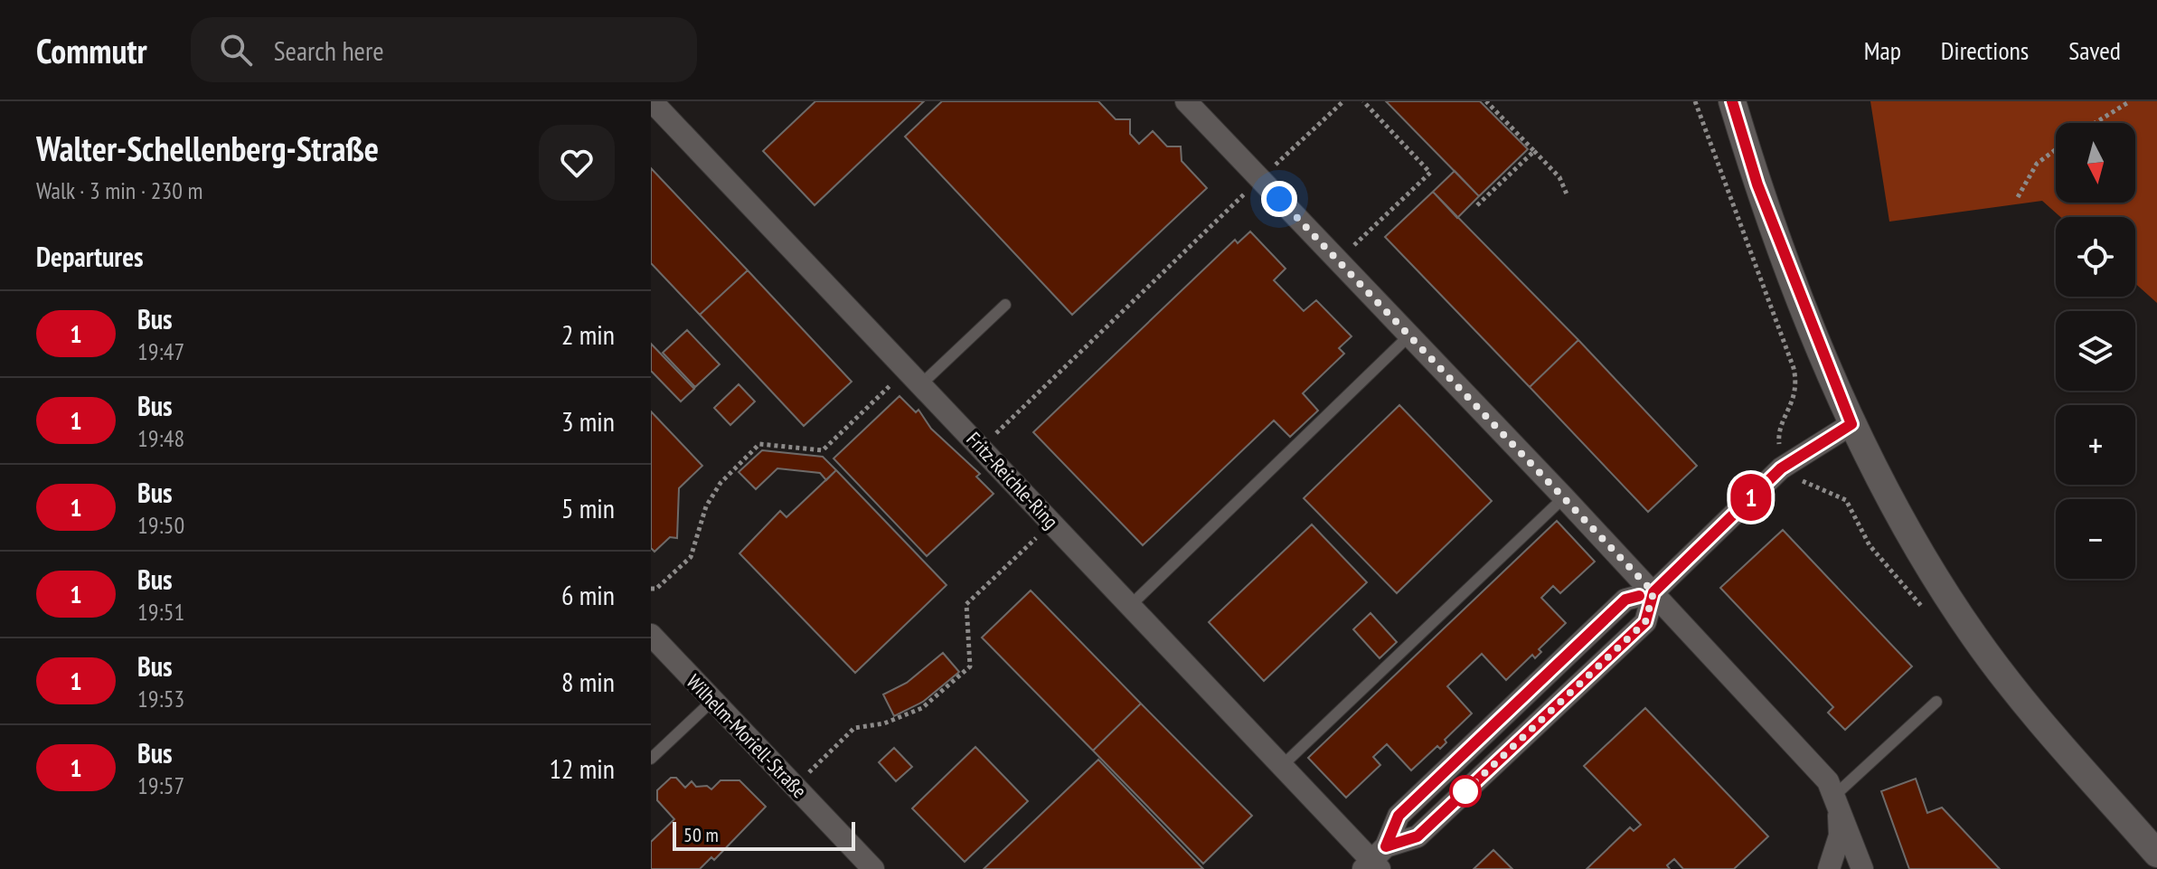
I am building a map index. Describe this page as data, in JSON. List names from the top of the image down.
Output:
{
  "streets": {
    "street": ["Fritz-Reichle-Ring", "Wilhelm-Moriell-Straße"]
  },
  "lines": ["bus line 1"],
  "scale_bar": "50 m",
  "north": "bottom",
  "page": {
    "header": "Commutr",
    "search": "Search here",
    "nav": ["Map", "Directions", "Saved"],
    "heading": [
      ["Walter-Schellenberg-Straße", "Walk · 3 min · 230 m"],
      "Departures"
    ],
    "on_map": "1",
    "map_buttons": ["+", "−"],
    "list": [
      {
        "mark": "1",
        "name": "Bus",
        "note": "19:47",
        "value": "2 min"
      },
      {
        "mark": "1",
        "name": "Bus",
        "note": "19:48",
        "value": "3 min"
      },
      {
        "mark": "1",
        "name": "Bus",
        "note": "19:50",
        "value": "5 min"
      },
      {
        "mark": "1",
        "name": "Bus",
        "note": "19:51",
        "value": "6 min"
      },
      {
        "mark": "1",
        "name": "Bus",
        "note": "19:53",
        "value": "8 min"
      },
      {
        "mark": "1",
        "name": "Bus",
        "note": "19:57",
        "value": "12 min"
      }
    ],
    "scale": "50 m"
  }
}
